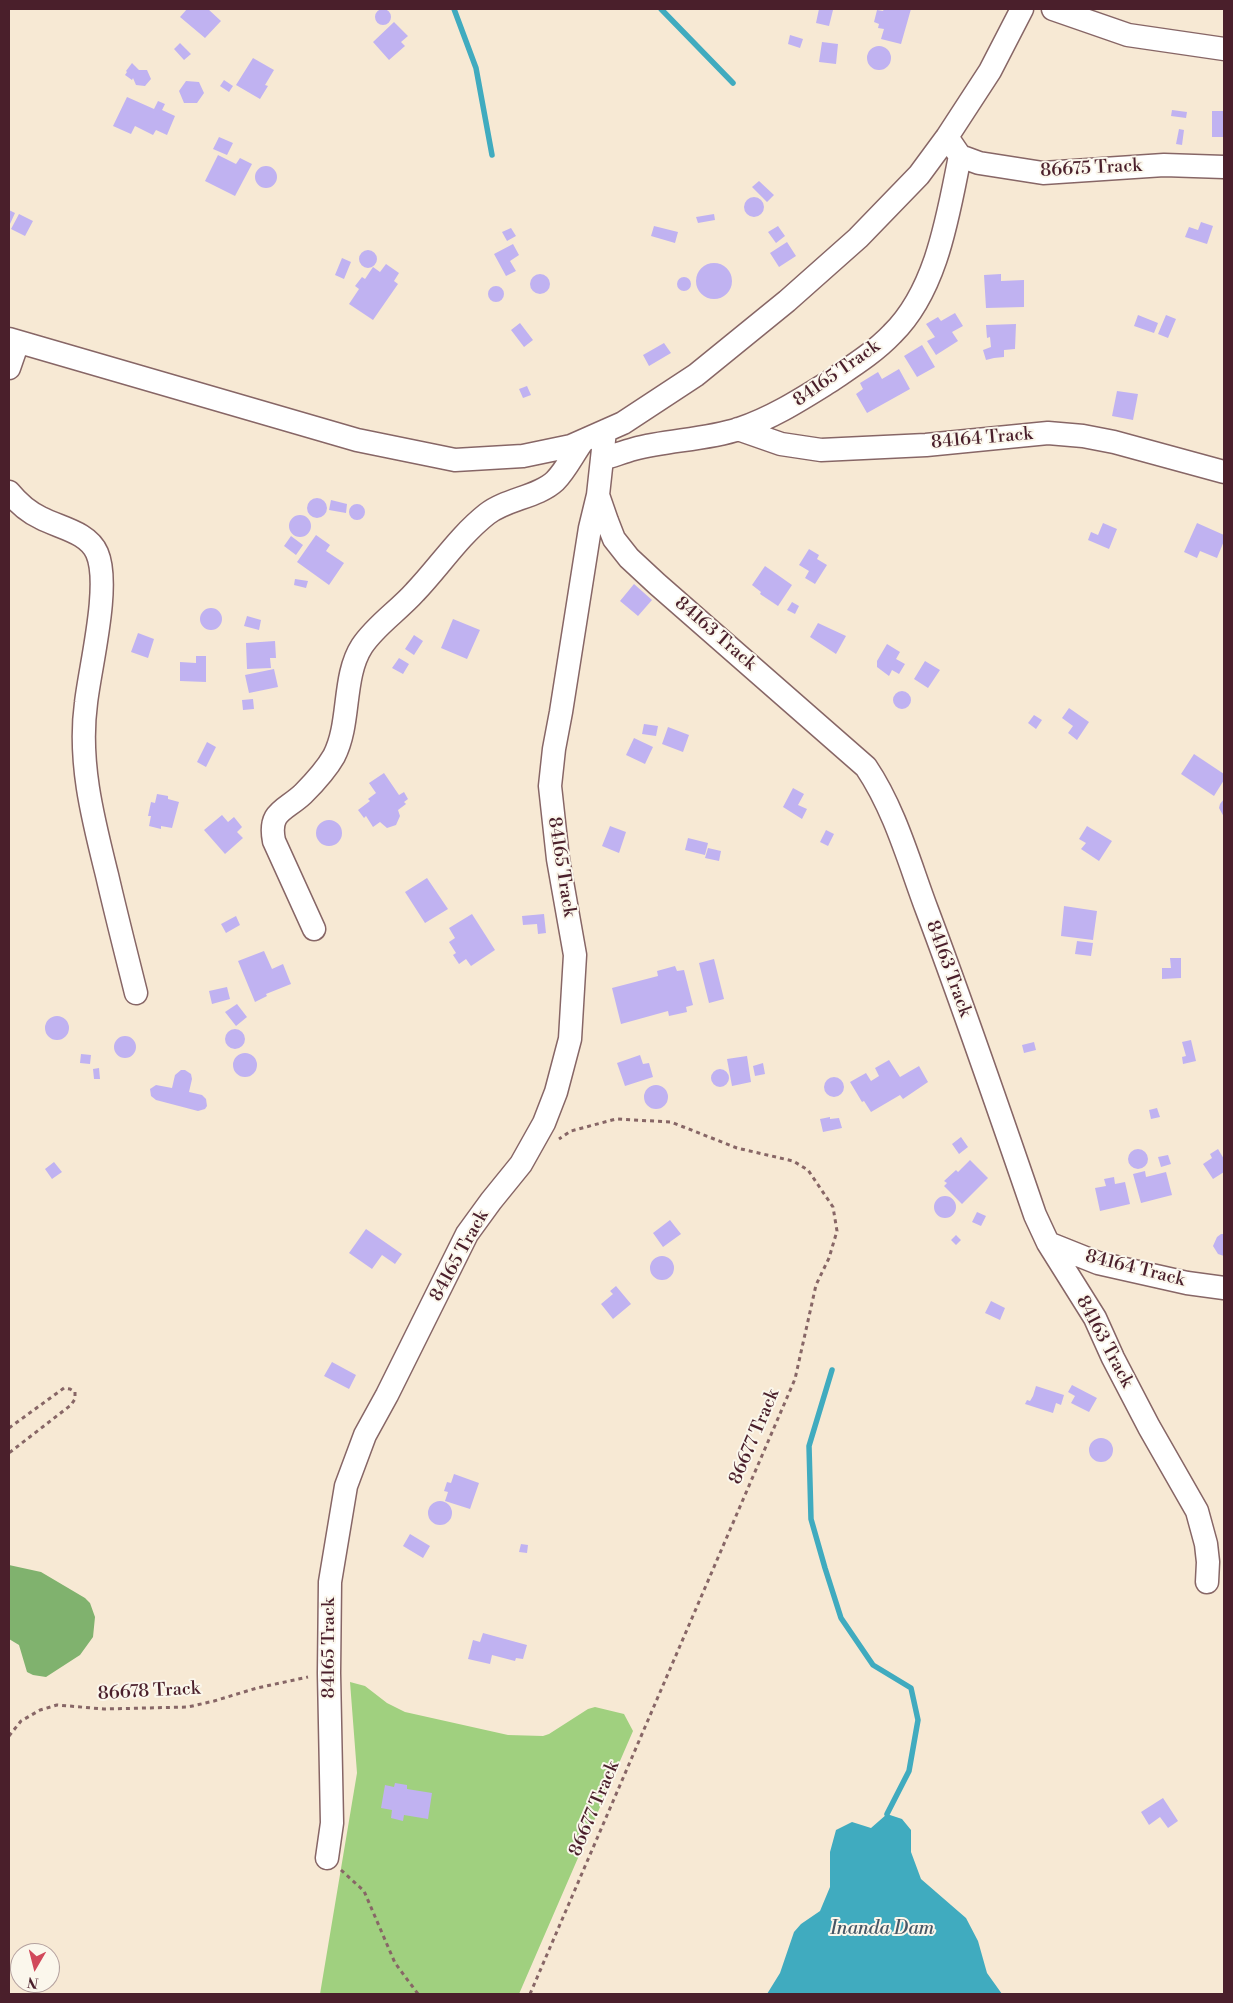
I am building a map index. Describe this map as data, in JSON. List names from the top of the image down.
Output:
{
  "streets": {
    "street": [
      "86675 Track",
      "84165 Track",
      "84164 Track",
      "84163 Track"
    ],
    "path": ["86677 Track", "86678 Track"]
  },
  "crossings": [
    ["86675 Track", "84165 Track"],
    ["84165 Track", "84164 Track"],
    ["84165 Track", "84163 Track"],
    ["84165 Track", "86678 Track"],
    ["84164 Track", "84163 Track"]
  ],
  "water": ["Inanda Dam"],
  "north": "bottom"
}
